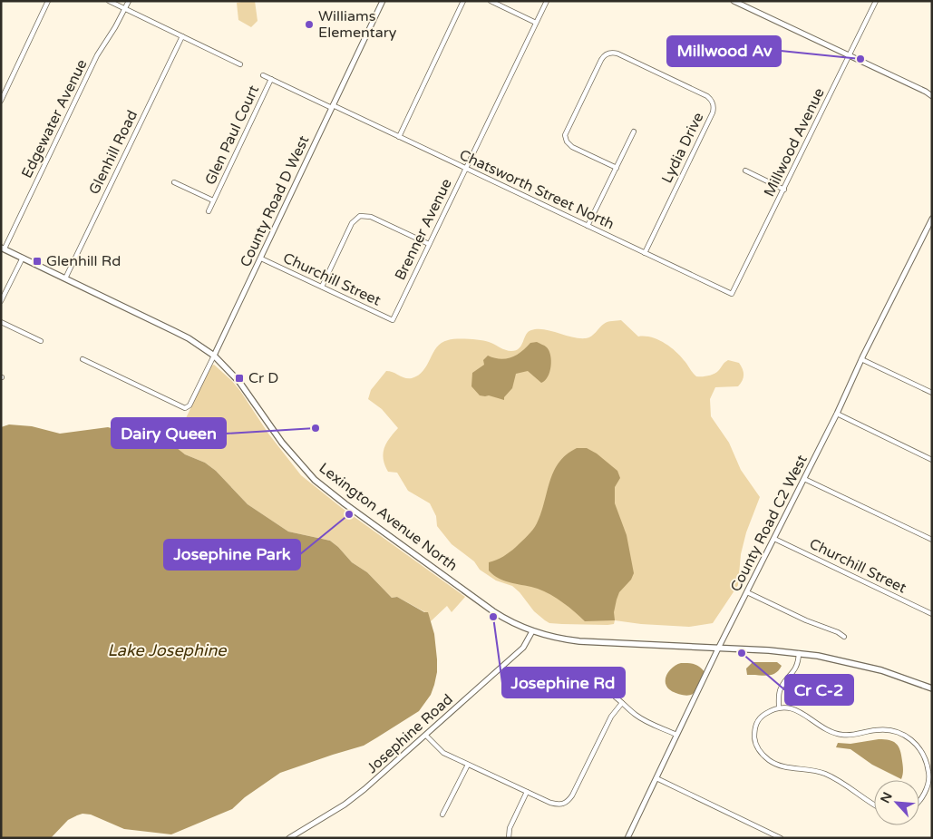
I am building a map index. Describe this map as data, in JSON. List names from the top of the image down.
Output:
{
  "streets": {
    "main road": ["Lexington Avenue North"],
    "street": [
      "Edgewater Avenue",
      "Glen Paul Court",
      "Millwood Avenue",
      "Lydia Drive",
      "Glenhill Road",
      "Chatsworth Street North",
      "County Road D West",
      "Brenner Avenue",
      "Churchill Street",
      "County Road C2 West",
      "Josephine Road"
    ]
  },
  "crossings": [
    ["Edgewater Avenue", "Lexington Avenue North"],
    ["Glen Paul Court", "Chatsworth Street North"],
    ["Millwood Avenue", "Chatsworth Street North"],
    ["Lydia Drive", "Chatsworth Street North"],
    ["Glenhill Road", "Lexington Avenue North"],
    ["Chatsworth Street North", "County Road D West"],
    ["Chatsworth Street North", "Brenner Avenue"],
    ["County Road D West", "Churchill Street"],
    ["County Road D West", "Lexington Avenue North"],
    ["Brenner Avenue", "Churchill Street"],
    ["Churchill Street", "County Road C2 West"],
    ["Lexington Avenue North", "County Road C2 West"],
    ["Lexington Avenue North", "Josephine Road"]
  ],
  "water": ["Lake Josephine"],
  "places": {
    "other": [
      "Williams Elementary",
      "Millwood Av",
      "Dairy Queen",
      "Josephine Park",
      "Josephine Rd",
      "Cr C-2"
    ],
    "transit": ["Glenhill Rd", "Cr D"]
  },
  "north": "top left"
}
